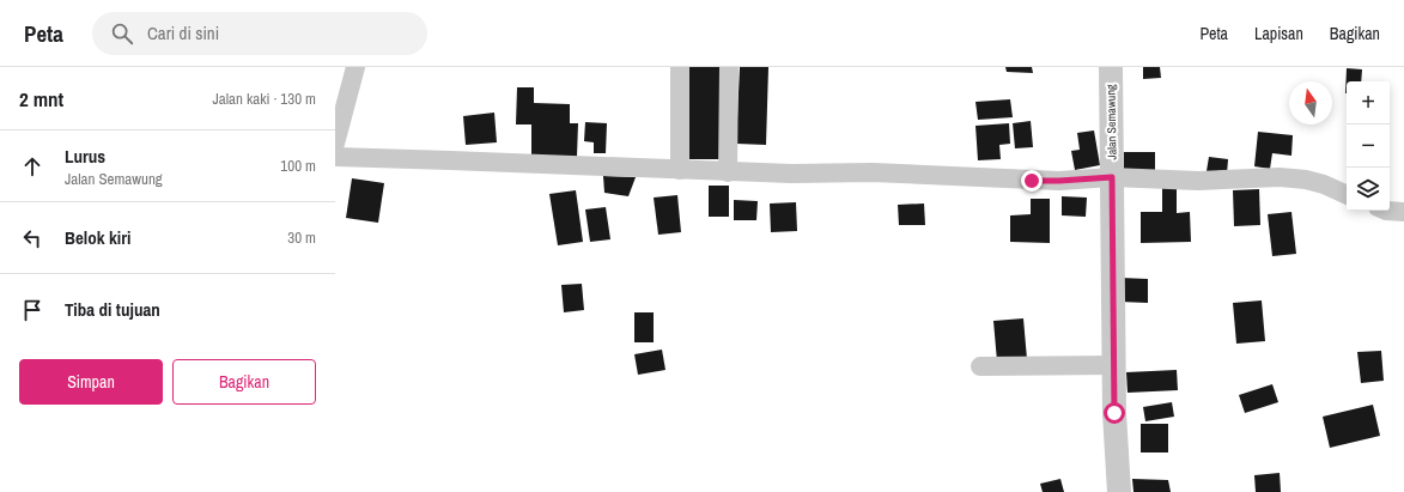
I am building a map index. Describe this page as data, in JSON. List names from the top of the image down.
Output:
{
  "streets": {
    "street": ["Jalan Semawung"]
  },
  "north": "top",
  "page": {
    "header": "Peta",
    "search": "Cari di sini",
    "nav": ["Peta", "Lapisan", "Bagikan"],
    "heading": ["2 mnt", "Jalan kaki · 130 m"],
    "map_buttons": ["+", "−"],
    "list": [
      ["Lurus", "Jalan Semawung", "100 m"],
      ["Belok kiri", "30 m"],
      "Tiba di tujuan"
    ],
    "buttons": ["Simpan", "Bagikan"]
  }
}
